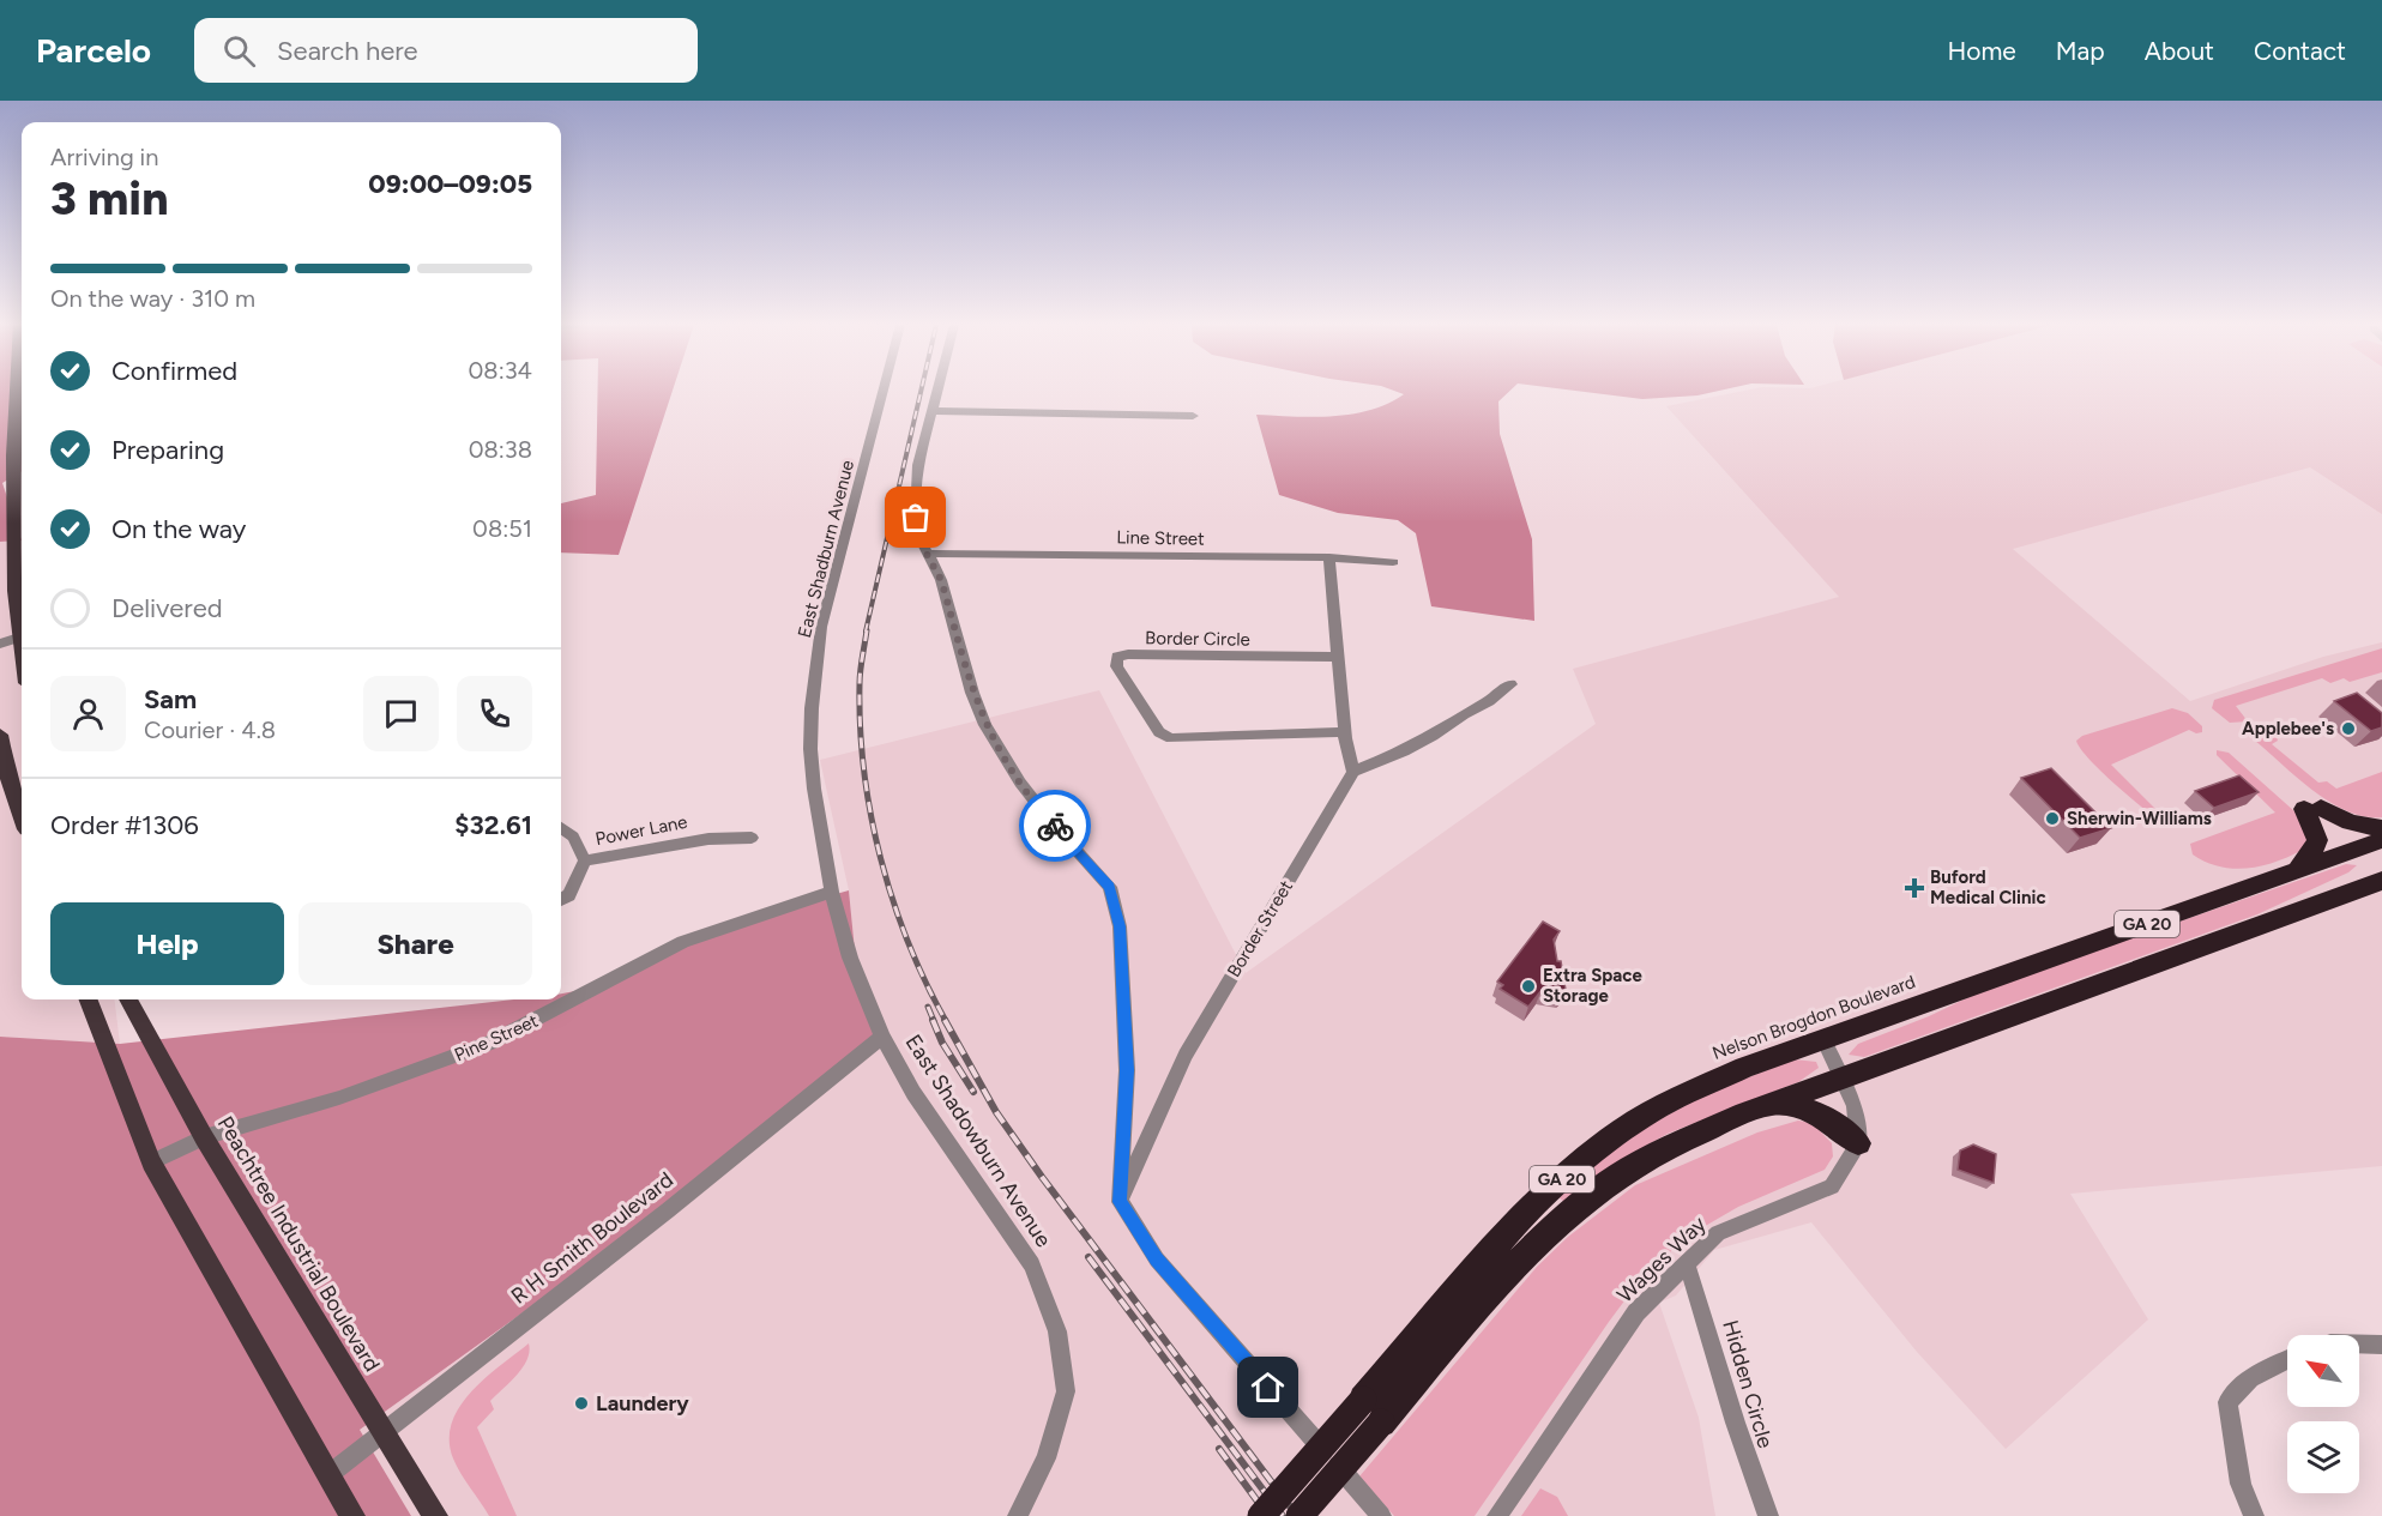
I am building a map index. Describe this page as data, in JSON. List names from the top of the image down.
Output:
{
  "streets": {
    "highway": ["GA 20", "Nelson Brogdon Boulevard"],
    "main road": ["Peachtree Industrial Boulevard"],
    "street": [
      "Line Street",
      "East Shadburn Avenue",
      "Border Circle",
      "Power Lane",
      "Border Street",
      "Pine Street",
      "East Shadowburn Avenue",
      "R H Smith Boulevard",
      "Wages Way",
      "Hidden Circle"
    ]
  },
  "crossings": [
    ["East Shadburn Avenue", "Pine Street"],
    ["East Shadburn Avenue", "East Shadowburn Avenue"],
    ["GA 20", "Nelson Brogdon Boulevard"],
    ["Pine Street", "East Shadowburn Avenue"],
    ["Pine Street", "Peachtree Industrial Boulevard"],
    ["East Shadowburn Avenue", "R H Smith Boulevard"],
    ["R H Smith Boulevard", "Peachtree Industrial Boulevard"],
    ["Wages Way", "Hidden Circle"]
  ],
  "places": {
    "other": [
      "Applebee's",
      "Sherwin-Williams",
      "Extra Space Storage",
      "Laundery"
    ],
    "health": ["Buford Medical Clinic"]
  },
  "north": "top left",
  "page": {
    "header": "Parcelo",
    "search": "Search here",
    "nav": [
      "Home",
      "Map",
      "About",
      "Contact"
    ],
    "heading": ["3 min", "Arriving in", "09:00–09:05"],
    "panel": [
      "Sam",
      "Courier · 4.8",
      "Order #1306",
      "$32.61"
    ],
    "bar": "On the way · 310 m",
    "list": [
      ["Confirmed", "08:34"],
      ["Preparing", "08:38"],
      ["On the way", "08:51"],
      "Delivered"
    ],
    "buttons": ["Help", "Share"]
  }
}
